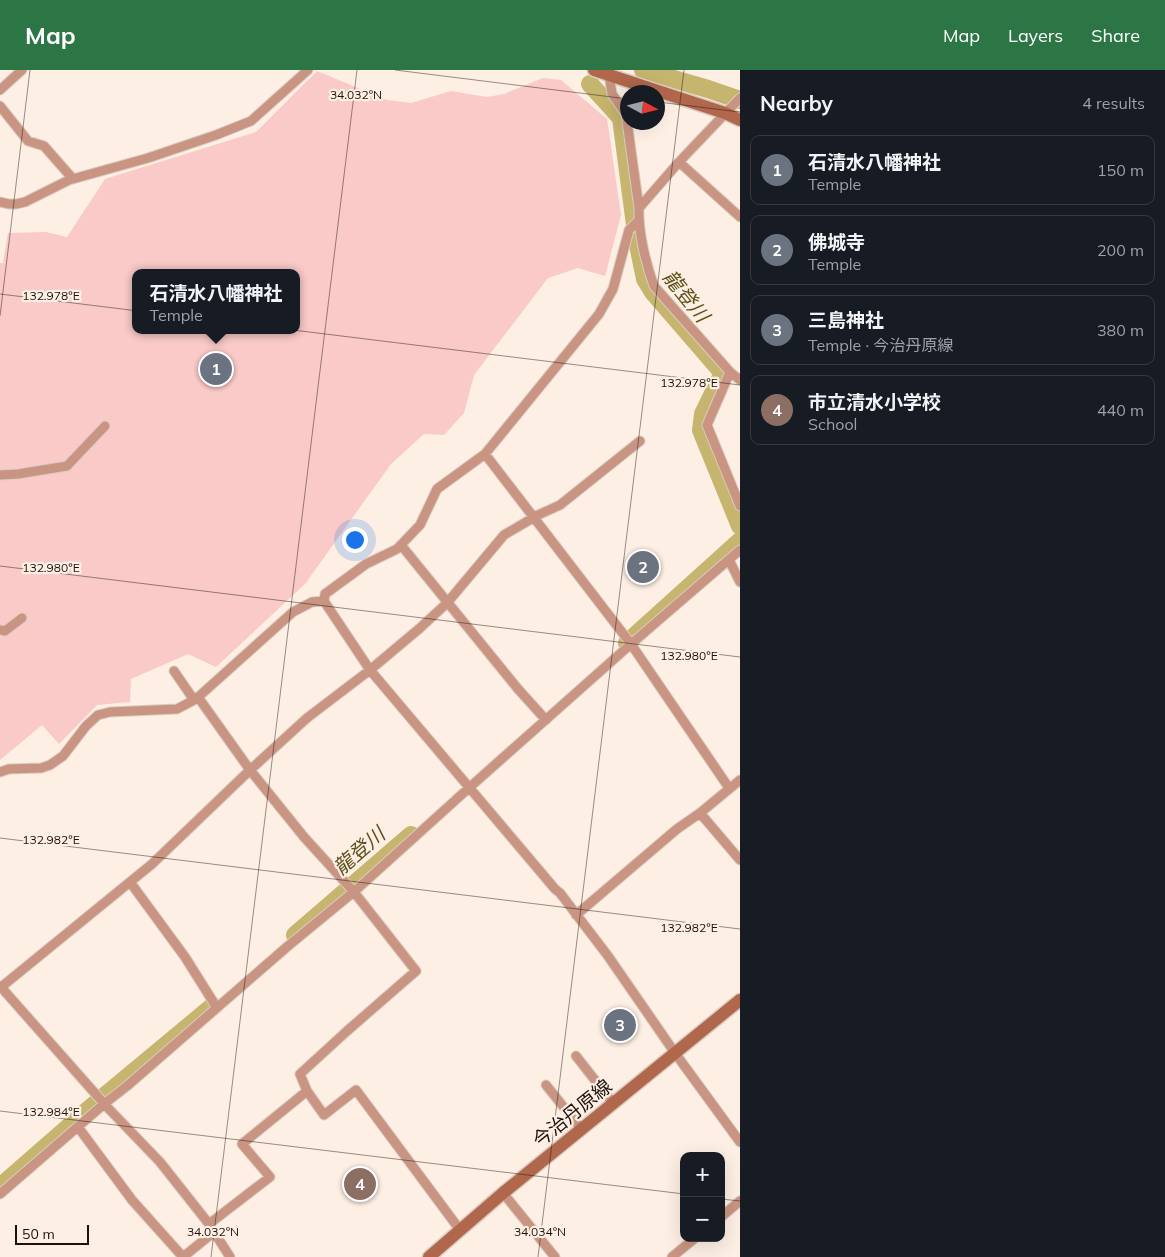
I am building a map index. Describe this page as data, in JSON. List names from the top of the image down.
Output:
{
  "streets": {
    "main road": ["今治丹原線"]
  },
  "water": ["龍登川"],
  "scale_bar": "50 m",
  "north": "right",
  "page": {
    "header": "Map",
    "nav": ["Map", "Layers", "Share"],
    "heading": ["Nearby", "4 results"],
    "list": [
      {
        "mark": "1",
        "name": "石清水八幡神社",
        "note": "Temple",
        "value": "150 m"
      },
      {
        "mark": "2",
        "name": "佛城寺",
        "note": "Temple",
        "value": "200 m"
      },
      {
        "mark": "3",
        "name": "三島神社",
        "note": "Temple · 今治丹原線",
        "value": "380 m"
      },
      {
        "mark": "4",
        "name": "市立清水小学校",
        "note": "School",
        "value": "440 m"
      }
    ],
    "popup": ["石清水八幡神社", "Temple"],
    "pins": [
      "1",
      "2",
      "3",
      "4"
    ],
    "map_buttons": ["+", "−"],
    "scale": "50 m"
  },
  "coordinates": [
    "34.032°N",
    "132.978°E",
    "132.980°E",
    "132.982°E",
    "132.984°E",
    "34.034°N"
  ]
}
